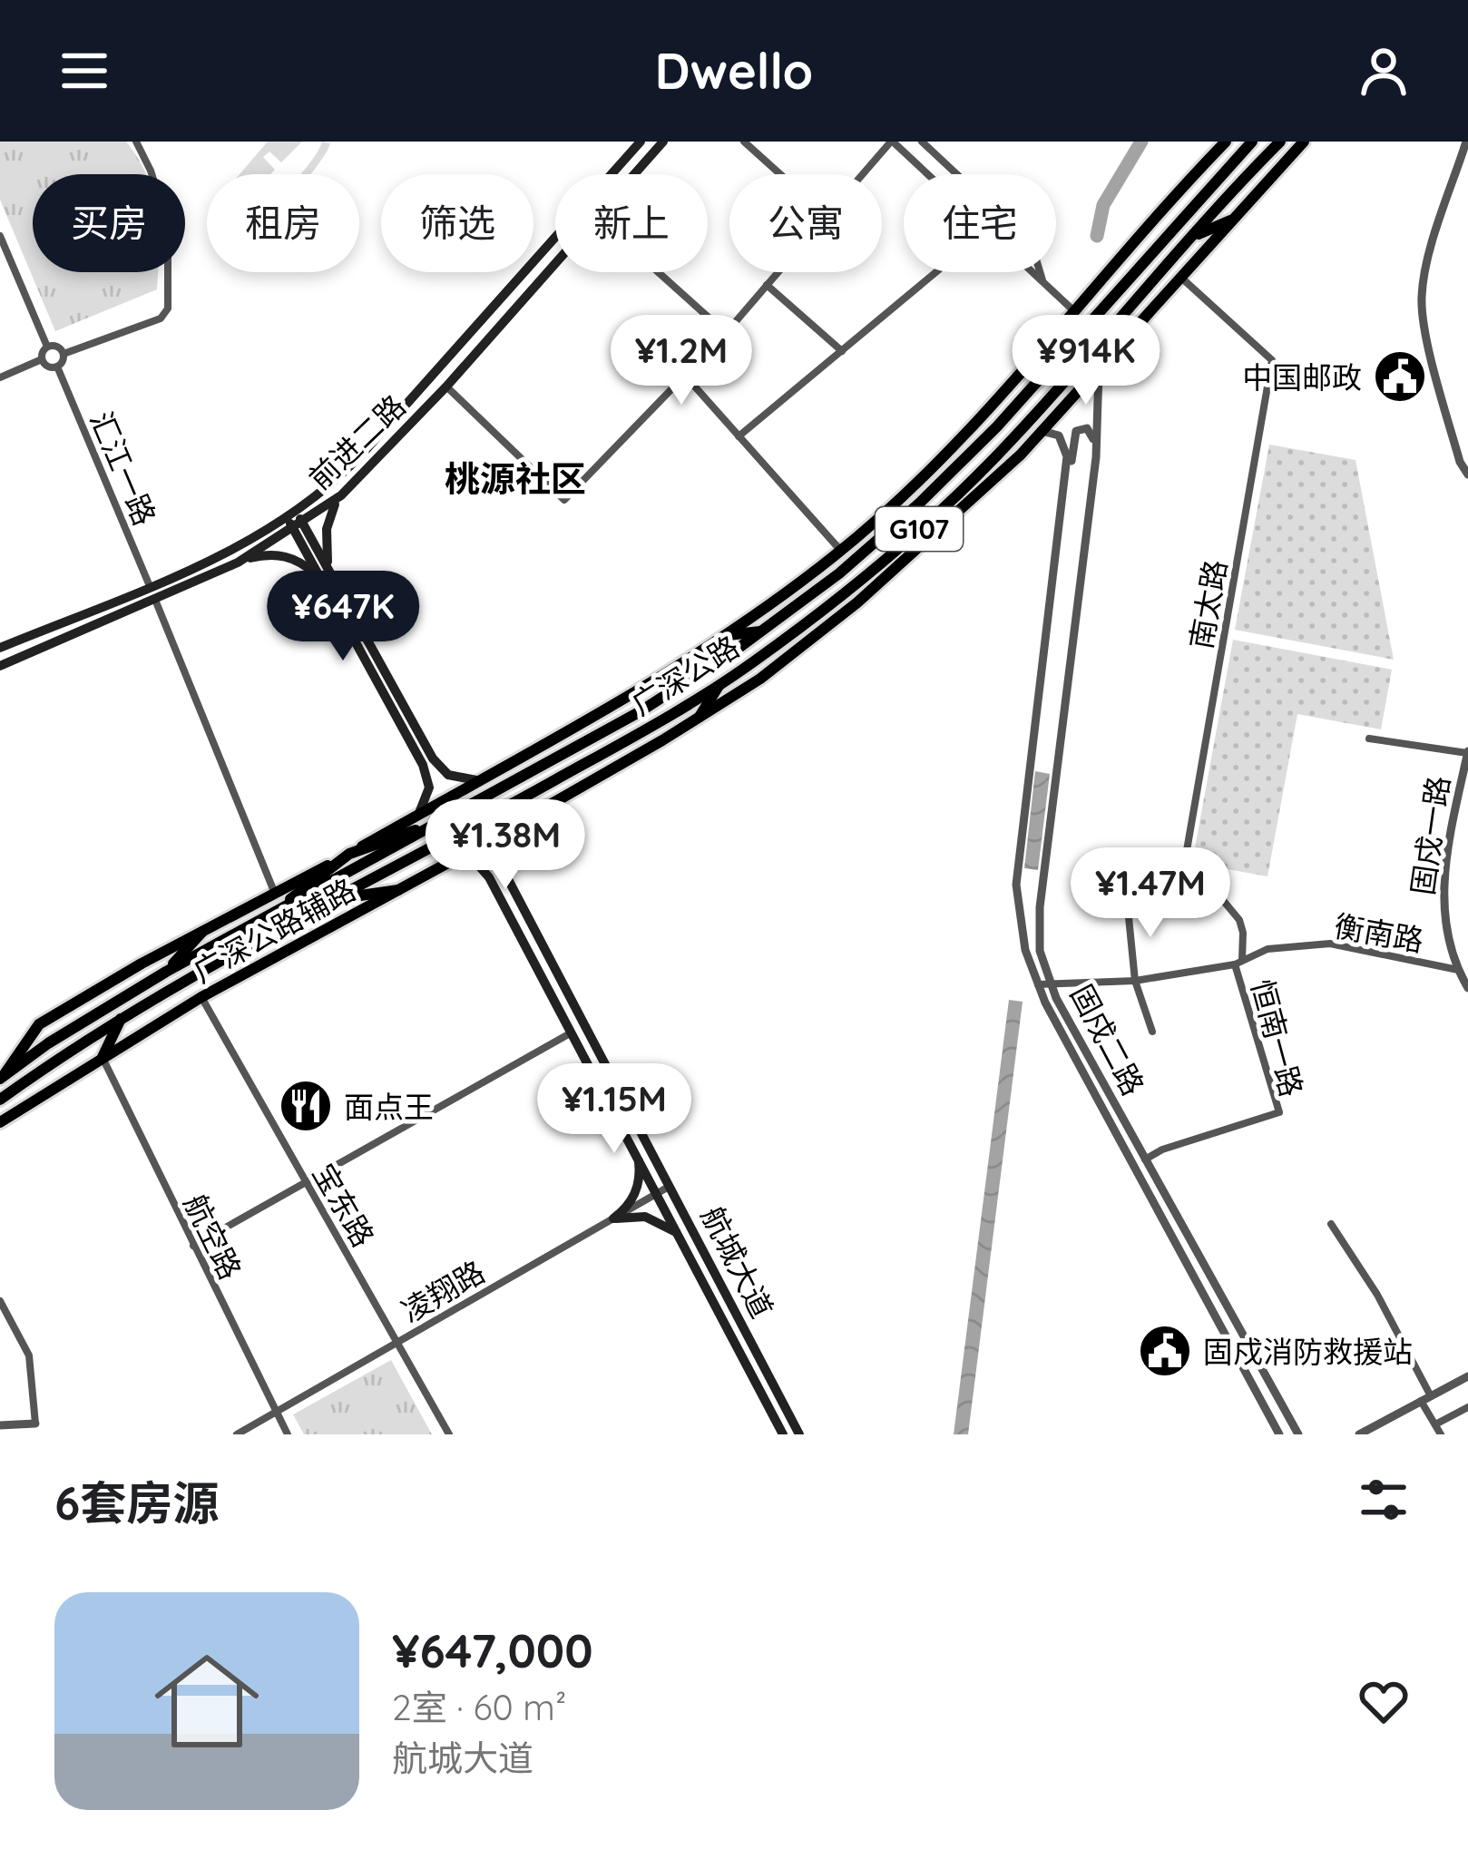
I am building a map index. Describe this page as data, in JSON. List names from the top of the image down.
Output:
{
  "streets": {
    "main road": [
      "前进二路",
      "G107",
      "广深公路",
      "广深公路辅路",
      "航城大道"
    ],
    "street": [
      "汇江一路",
      "南太路",
      "固戍一路",
      "衡南路",
      "恒南一路",
      "固戍二路",
      "宝东路",
      "航空路",
      "凌翔路"
    ]
  },
  "crossings": [
    ["前进二路", "汇江一路"],
    ["南太路", "广深公路辅路"],
    ["南太路", "衡南路"],
    ["南太路", "恒南一路"],
    ["广深公路", "广深公路辅路"],
    ["固戍一路", "衡南路"],
    ["广深公路辅路", "固戍二路"],
    ["广深公路辅路", "宝东路"],
    ["广深公路辅路", "航空路"],
    ["广深公路辅路", "航城大道"],
    ["衡南路", "恒南一路"],
    ["衡南路", "固戍二路"],
    ["恒南一路", "固戍二路"],
    ["宝东路", "凌翔路"],
    ["航空路", "凌翔路"],
    ["航城大道", "凌翔路"]
  ],
  "districts": ["桃源社区"],
  "places": {
    "public building": ["中国邮政", "固戍消防救援站"],
    "restaurant": ["面点王"]
  },
  "page": {
    "header": "Dwello",
    "chip": [
      "买房",
      "租房",
      "筛选",
      "新上",
      "公寓",
      "住宅"
    ],
    "price": [
      "¥1.2M",
      "¥914K",
      "¥647K",
      "¥1.38M",
      "¥1.47M",
      "¥1.15M"
    ],
    "heading": "6套房源",
    "list": [
      {
        "name": "¥647,000",
        "note": "2室 · 60 m² · 航城大道"
      }
    ]
  }
}
